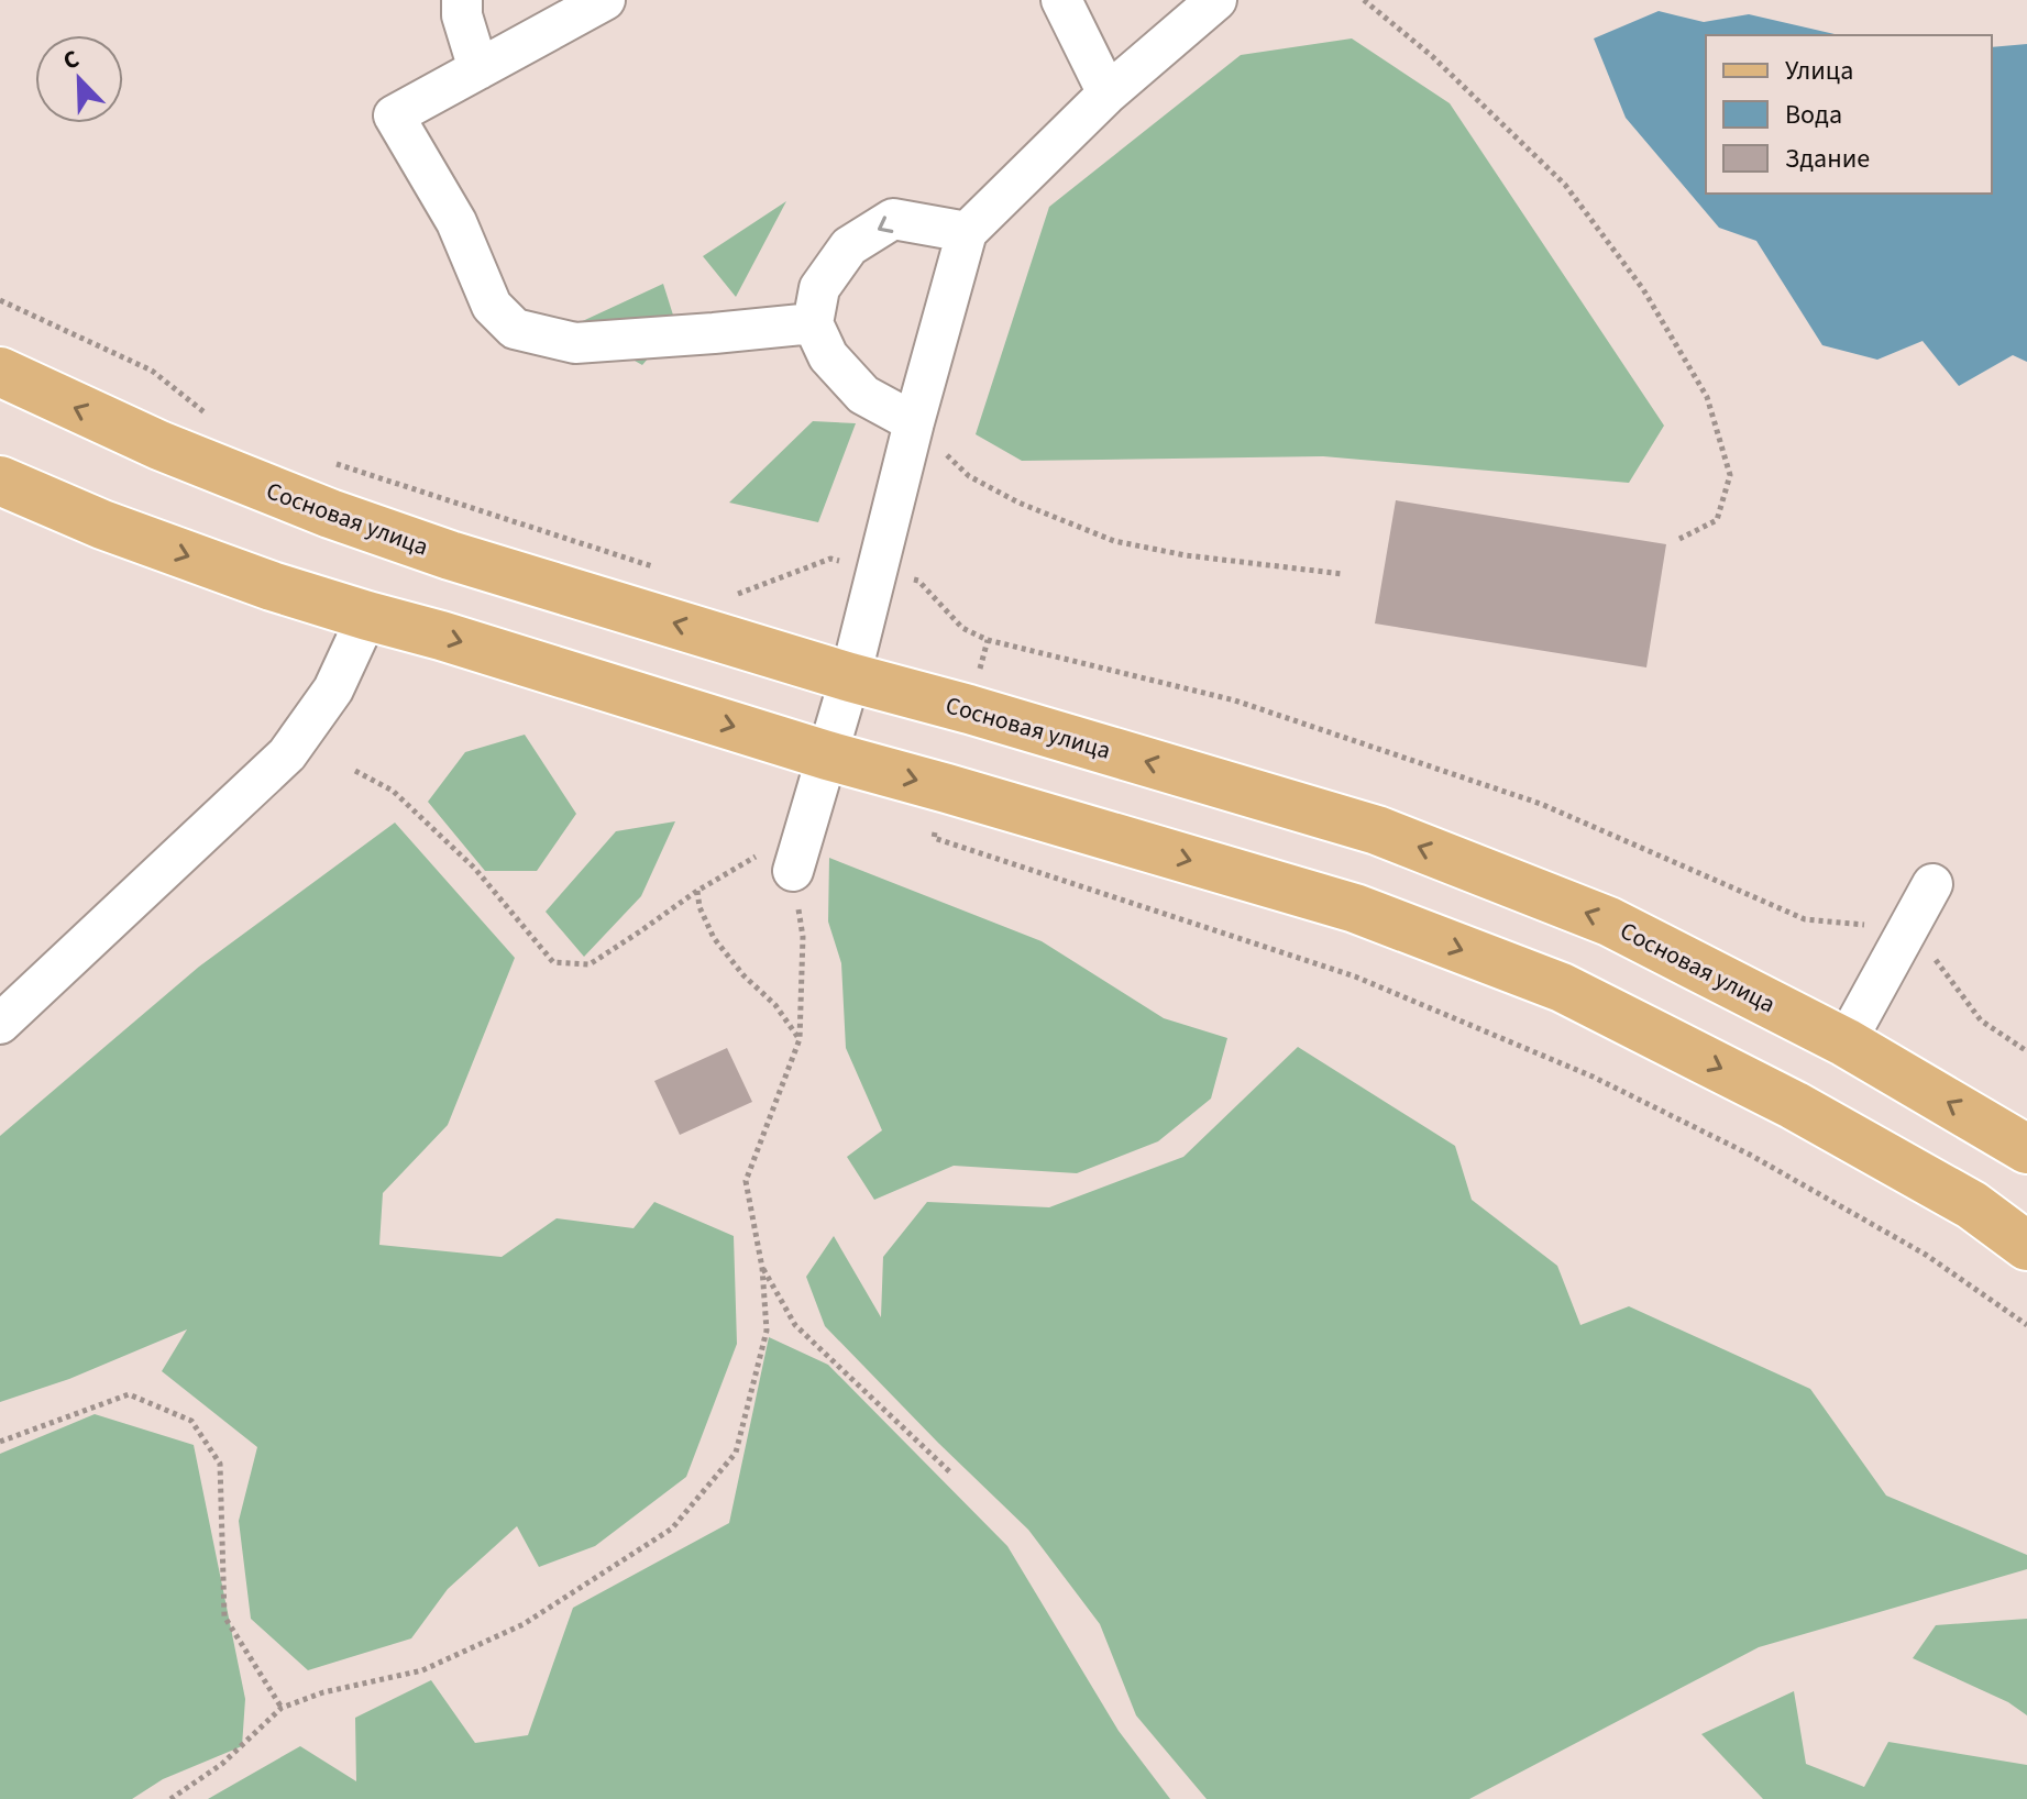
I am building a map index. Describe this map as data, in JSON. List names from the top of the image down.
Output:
{
  "streets": {
    "main road": ["Сосновая улица"]
  },
  "legend": ["Улица", "Вода", "Здание"],
  "north": "top left"
}
